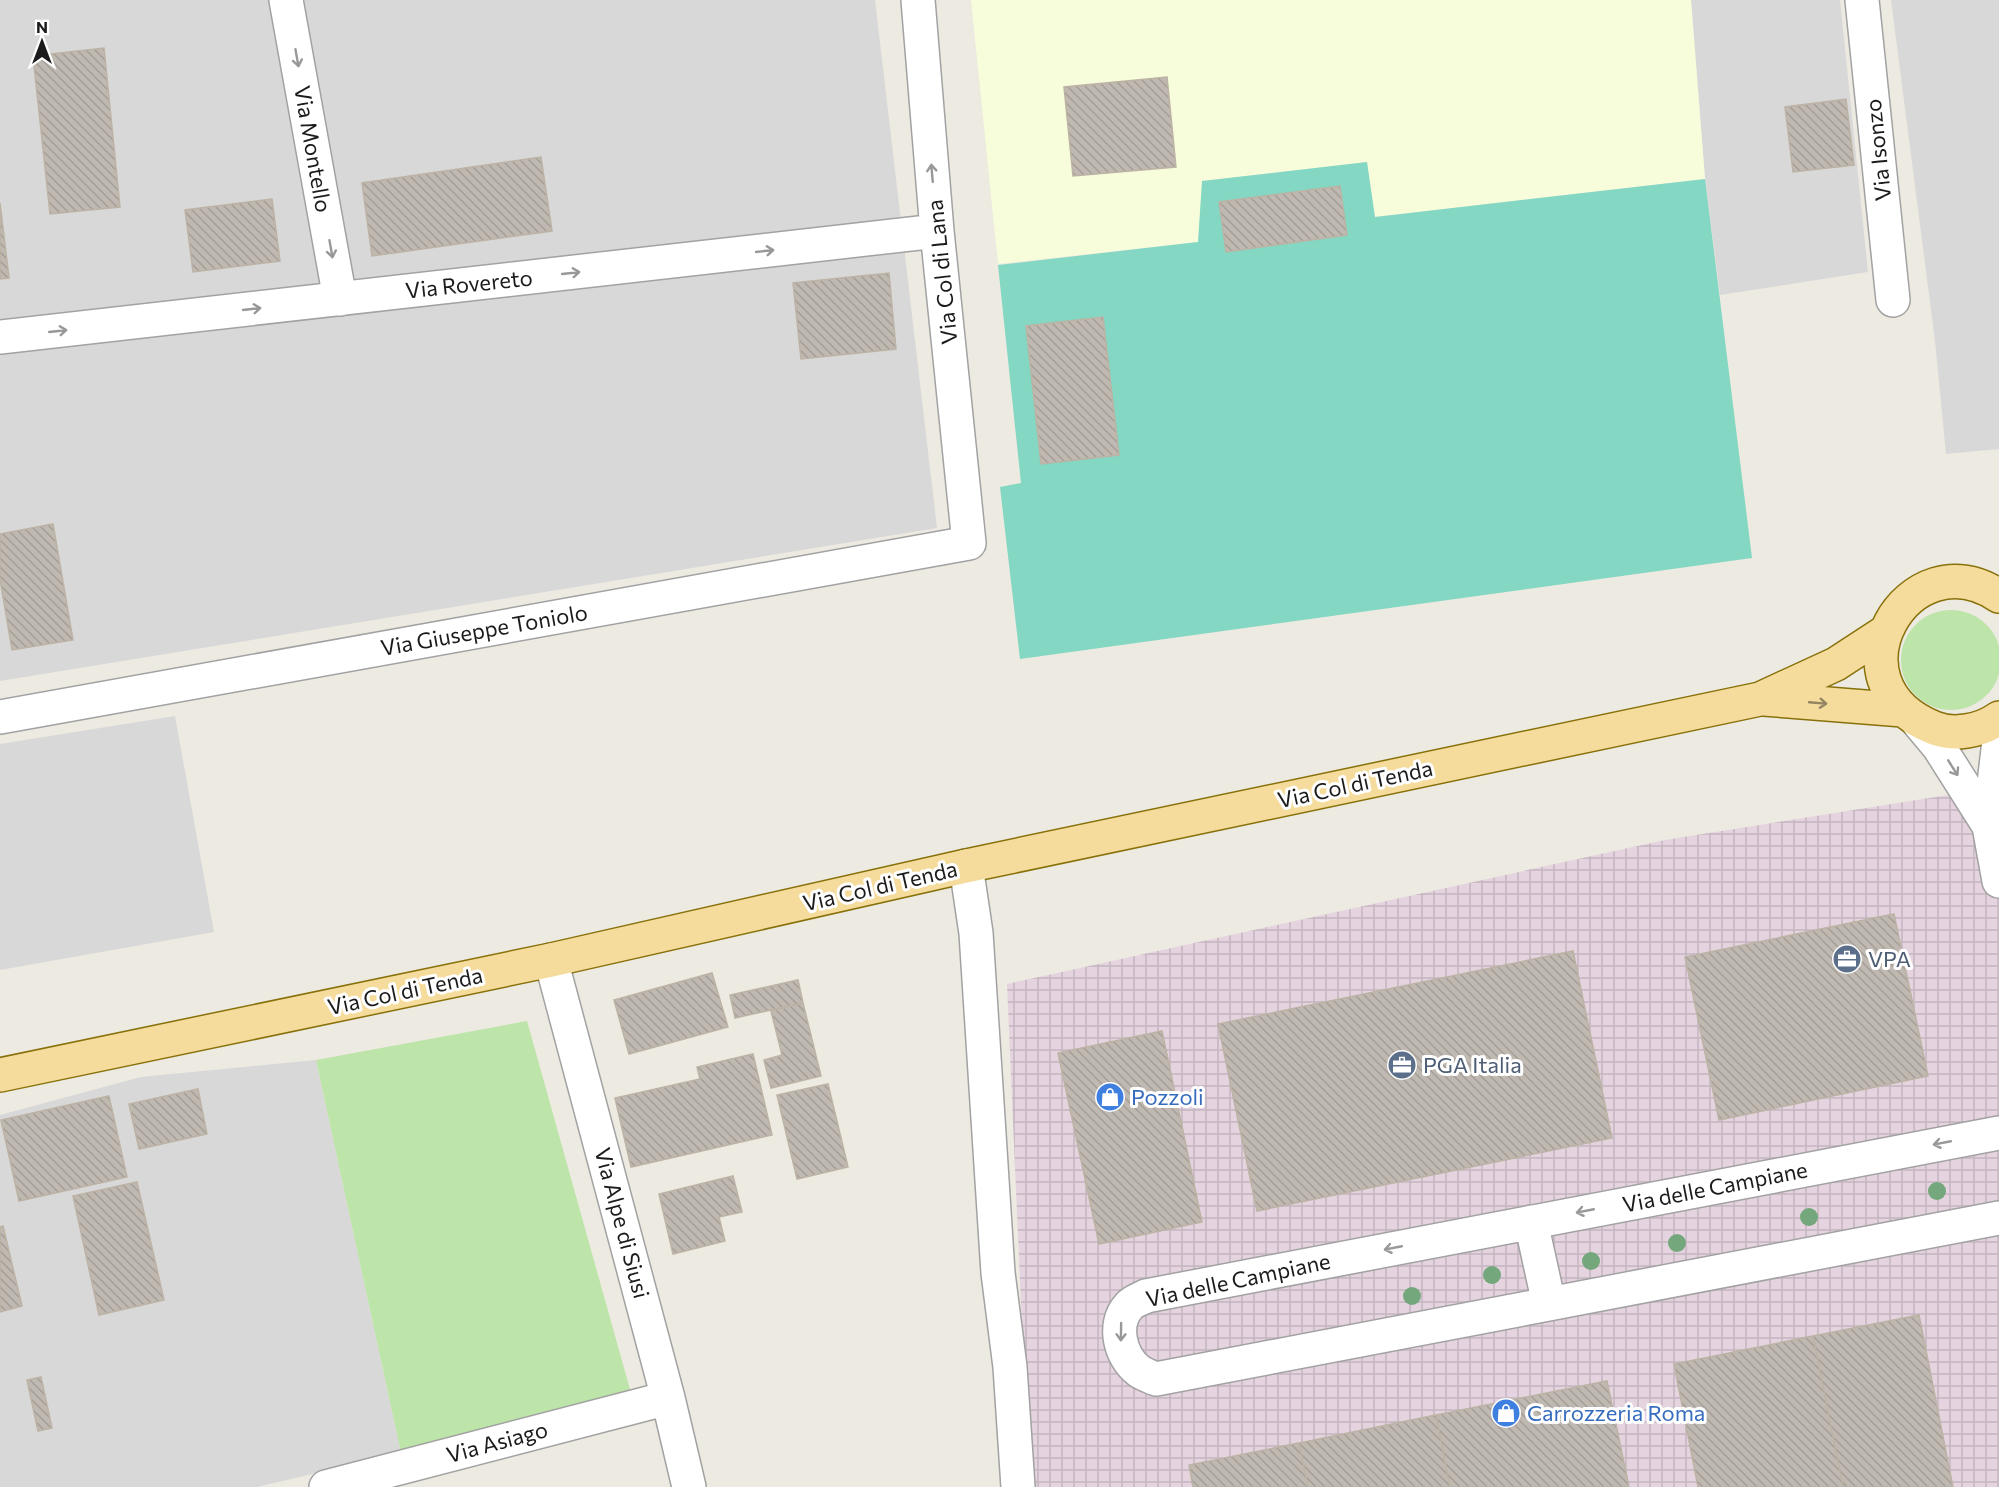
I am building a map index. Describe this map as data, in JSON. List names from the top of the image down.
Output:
{
  "streets": {
    "main road": ["Via Col di Tenda"],
    "street": [
      "Via Montello",
      "Via Isonzo",
      "Via Col di Lana",
      "Via Rovereto",
      "Via Giuseppe Toniolo",
      "Via delle Campiane",
      "Via Alpe di Siusi",
      "Via Asiago"
    ]
  },
  "crossings": [
    ["Via Montello", "Via Rovereto"],
    ["Via Col di Lana", "Via Rovereto"],
    ["Via Col di Lana", "Via Giuseppe Toniolo"],
    ["Via Col di Tenda", "Via Alpe di Siusi"],
    ["Via Alpe di Siusi", "Via Asiago"]
  ],
  "one_way": ["Via Montello", "Via Col di Lana", "Via Rovereto"],
  "places": {
    "office": ["VPA", "PGA Italia"],
    "shop": ["Pozzoli", "Carrozzeria Roma"]
  },
  "north": "top"
}
